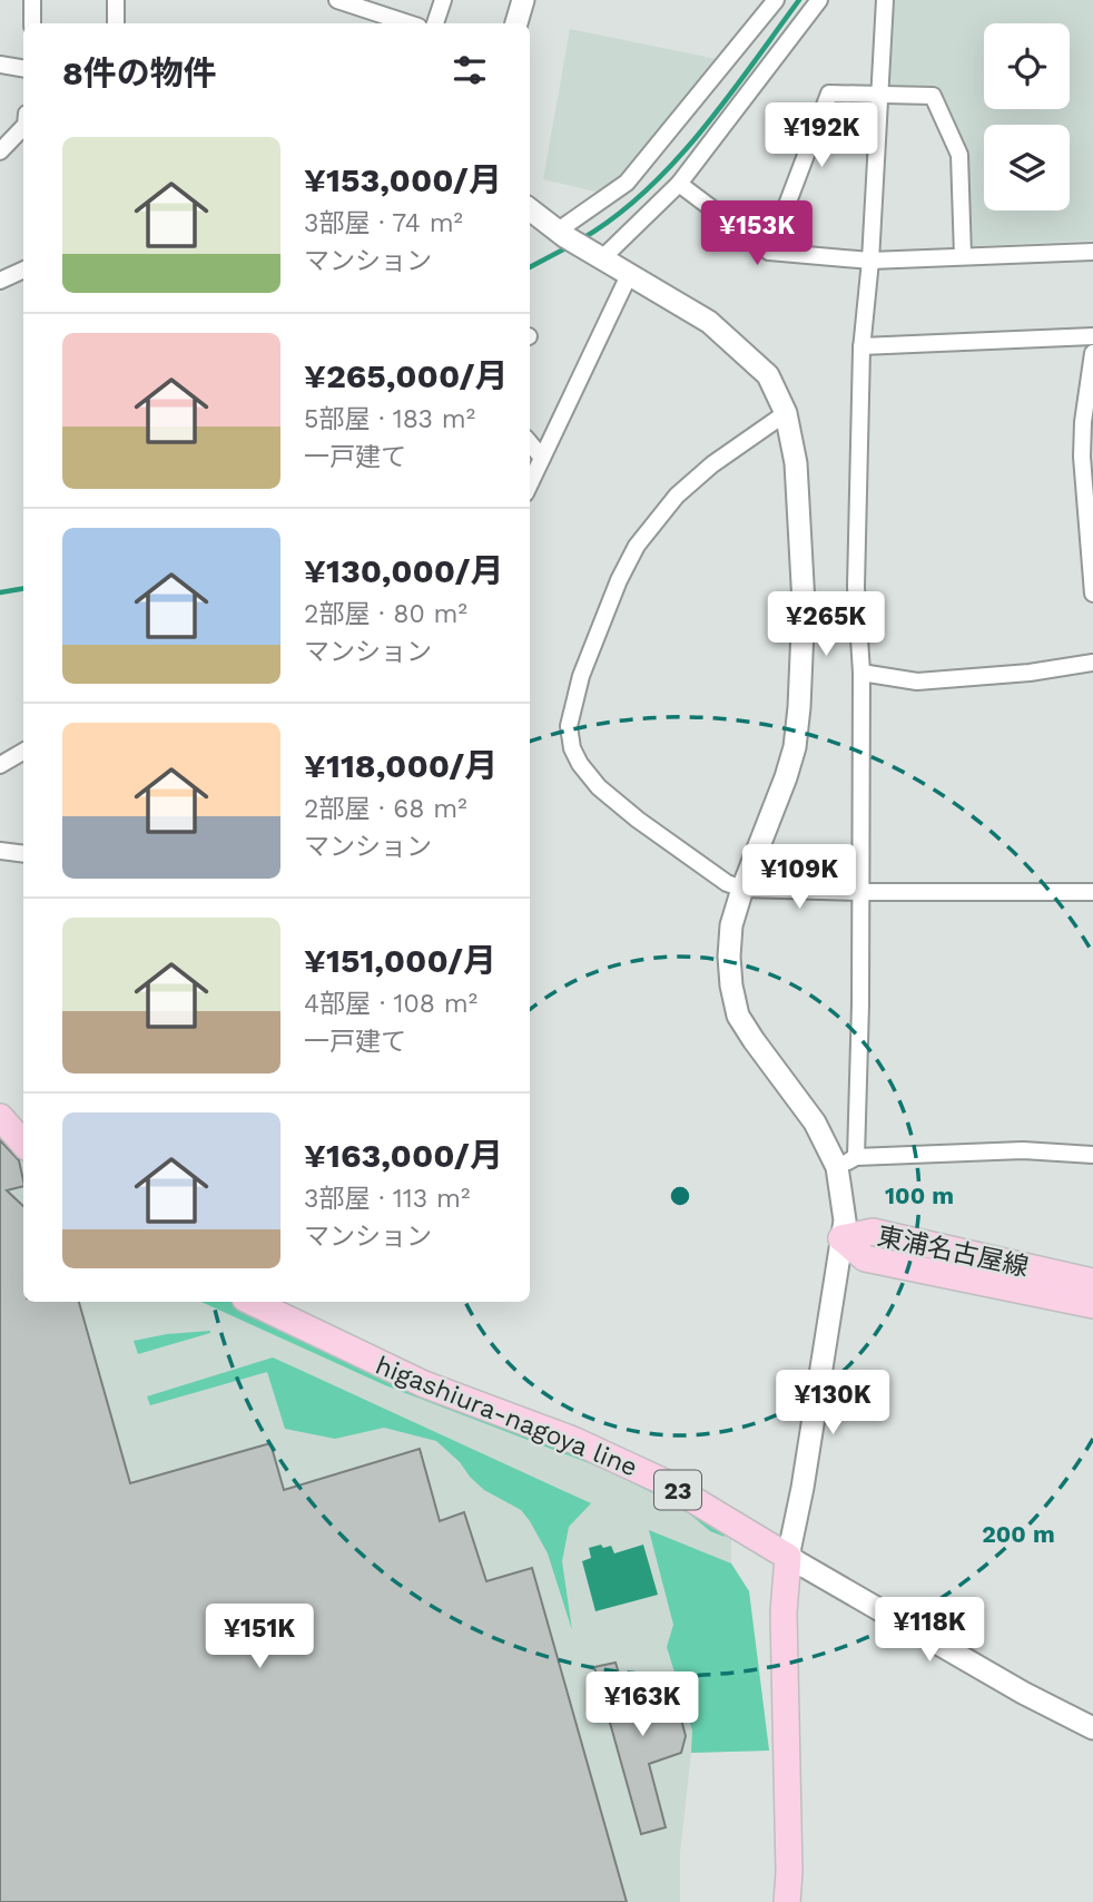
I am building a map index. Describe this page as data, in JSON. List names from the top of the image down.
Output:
{
  "streets": {
    "main road": ["東浦名古屋線", "higashiura-nagoya line", "23"]
  },
  "page": {
    "heading": "8件の物件",
    "price": [
      "¥192K",
      "¥153K",
      "¥265K",
      "¥109K",
      "¥130K",
      "¥118K",
      "¥151K",
      "¥163K"
    ],
    "list": [
      {
        "name": "¥153,000/月",
        "note": "3部屋 · 74 m² · マンション"
      },
      {
        "name": "¥265,000/月",
        "note": "5部屋 · 183 m² · 一戸建て"
      },
      {
        "name": "¥130,000/月",
        "note": "2部屋 · 80 m² · マンション"
      },
      {
        "name": "¥118,000/月",
        "note": "2部屋 · 68 m² · マンション"
      },
      {
        "name": "¥151,000/月",
        "note": "4部屋 · 108 m² · 一戸建て"
      },
      {
        "name": "¥163,000/月",
        "note": "3部屋 · 113 m² · マンション"
      }
    ]
  },
  "rings": ["100 m", "200 m"]
}
